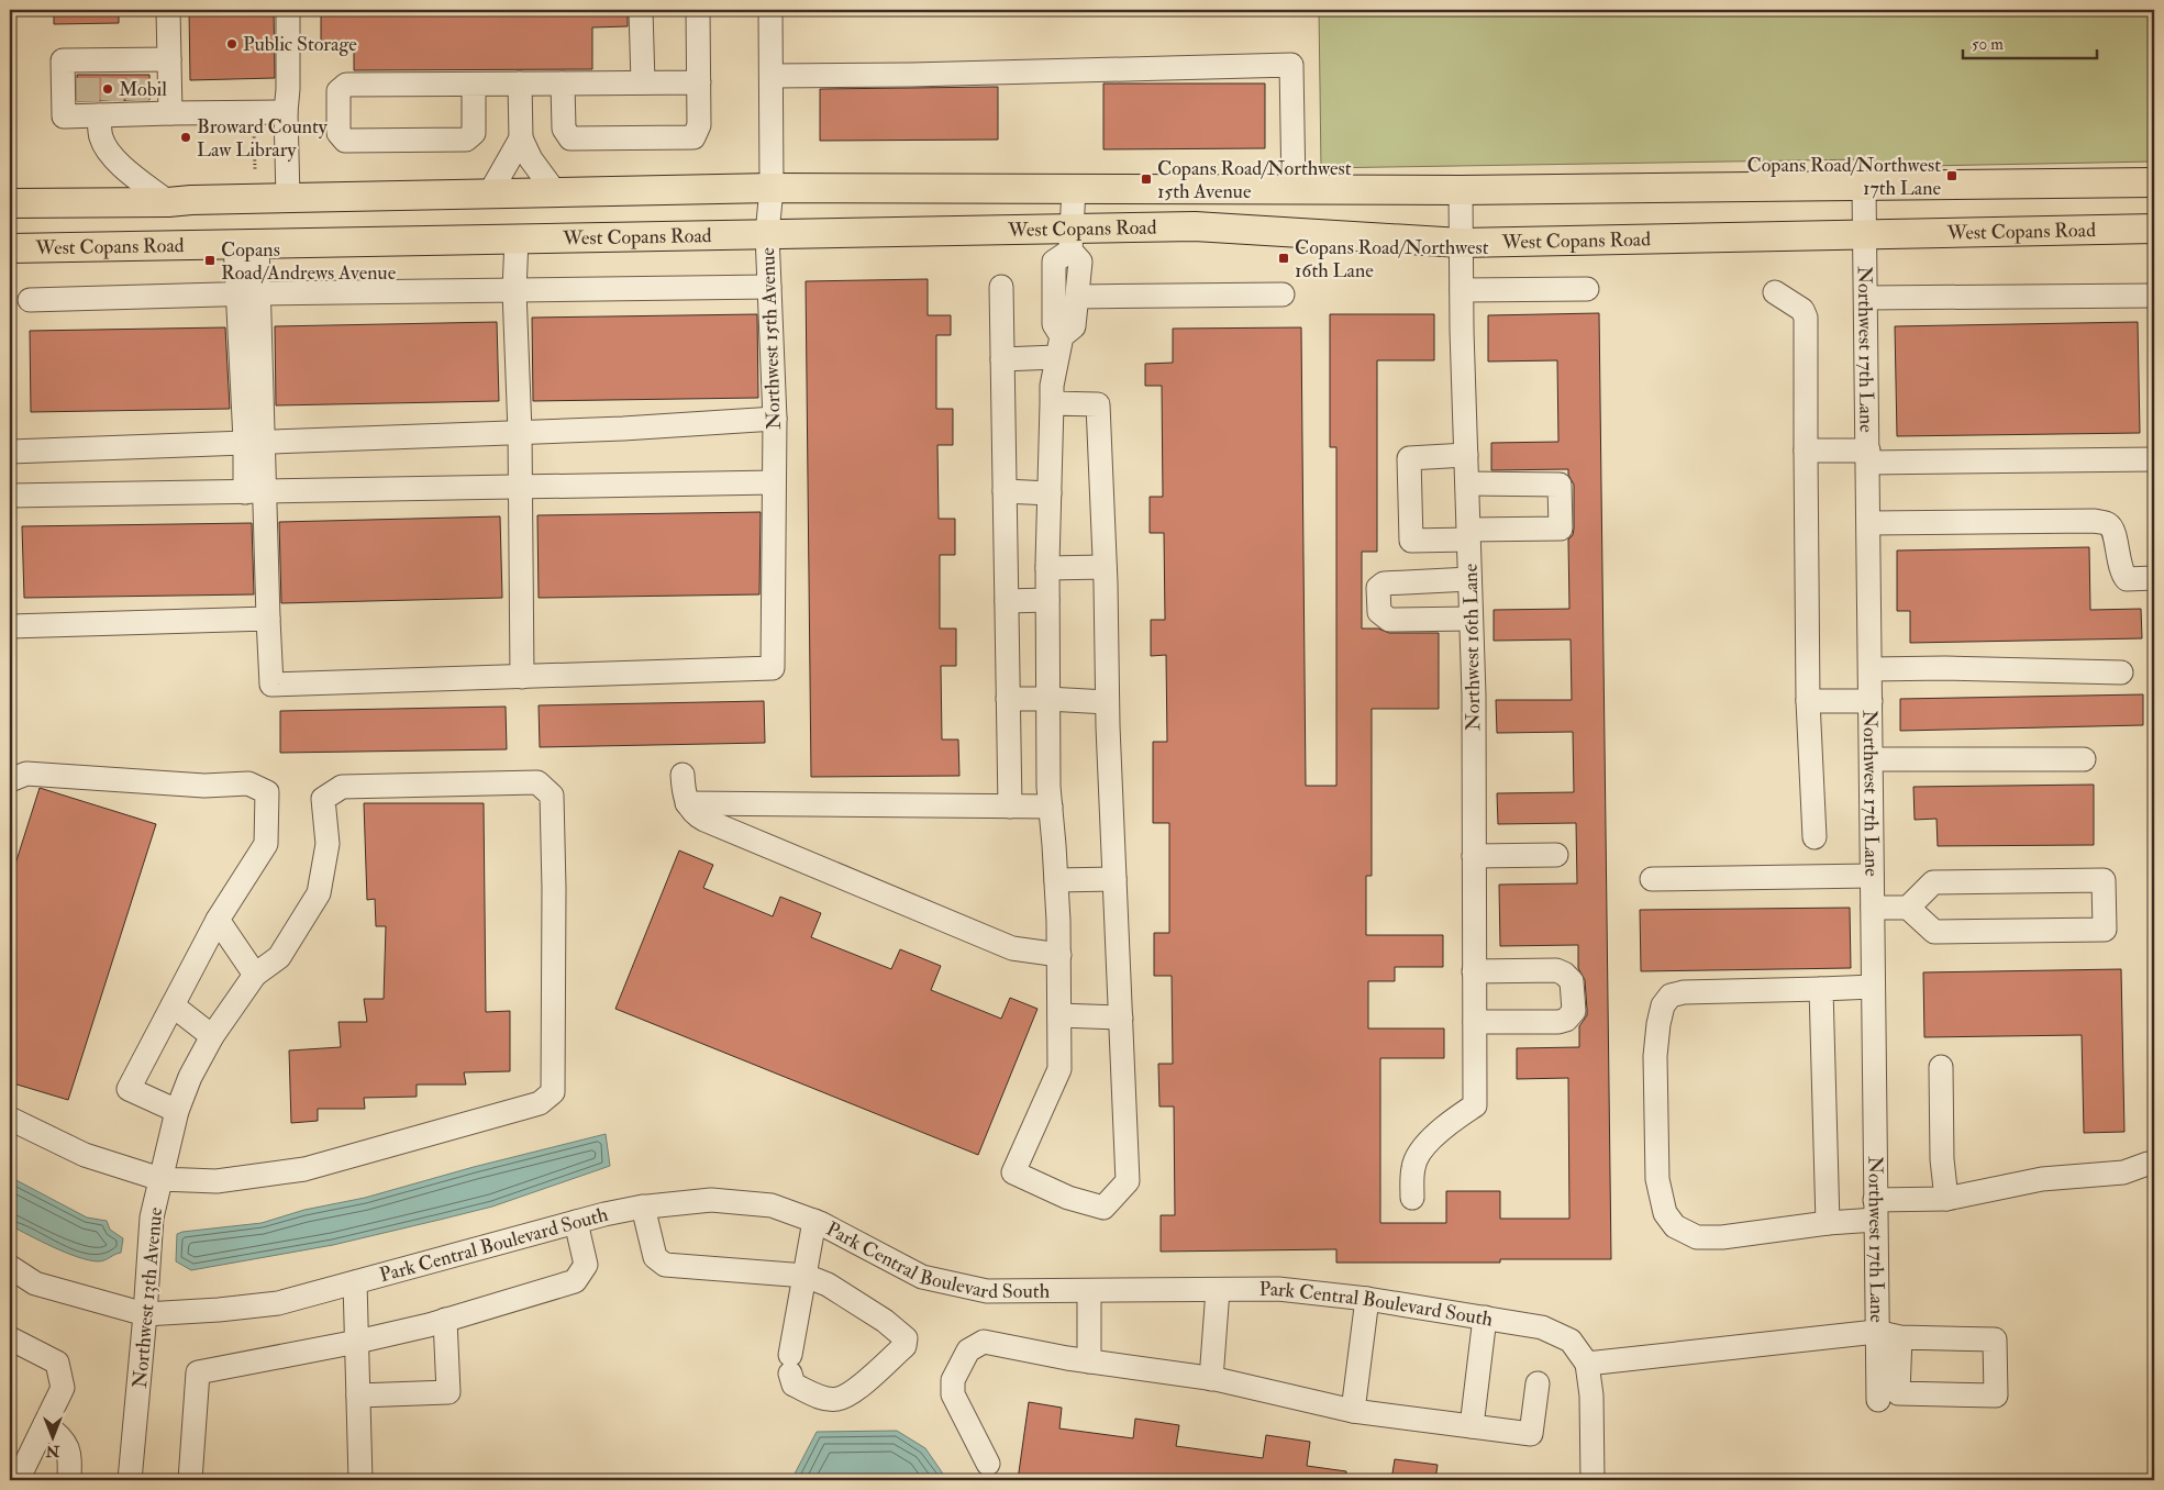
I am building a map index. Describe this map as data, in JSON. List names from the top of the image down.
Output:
{
  "streets": {
    "main road": ["West Copans Road"],
    "street": [
      "Northwest 15th Avenue",
      "Northwest 17th Lane",
      "Northwest 16th Lane",
      "Park Central Boulevard South",
      "Northwest 13th Avenue"
    ]
  },
  "crossings": [
    ["West Copans Road", "Northwest 15th Avenue"],
    ["West Copans Road", "Northwest 17th Lane"],
    ["West Copans Road", "Northwest 16th Lane"],
    ["Park Central Boulevard South", "Northwest 13th Avenue"]
  ],
  "places": {
    "other": ["Public Storage", "Mobil", "Broward County Law Library"],
    "transit": [
      "Copans Road/Northwest 17th Lane",
      "Copans Road/Northwest 15th Avenue",
      "Copans Road/Northwest 16th Lane",
      "Copans Road/Andrews Avenue"
    ]
  },
  "scale_bar": "50 m",
  "north": "bottom"
}
